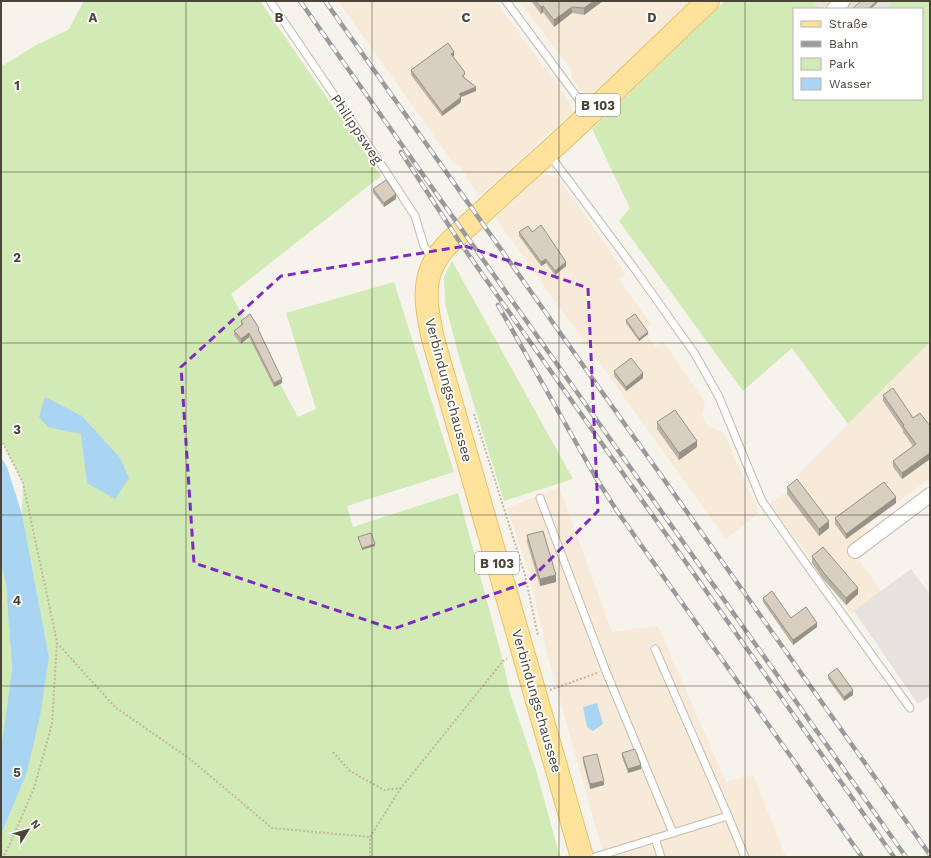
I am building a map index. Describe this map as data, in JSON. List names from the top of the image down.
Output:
{
  "streets": {
    "main road": ["B 103", "Verbindungschaussee"],
    "lane": ["Philippsweg"]
  },
  "crossings": [
    ["Philippsweg", "Verbindungschaussee"]
  ],
  "legend": [
    "Straße",
    "Bahn",
    "Park",
    "Wasser"
  ],
  "north": "top right",
  "grid": {
    "columns": [
      "A",
      "B",
      "C",
      "D"
    ],
    "rows": [
      "1",
      "2",
      "3",
      "4",
      "5"
    ]
  }
}
